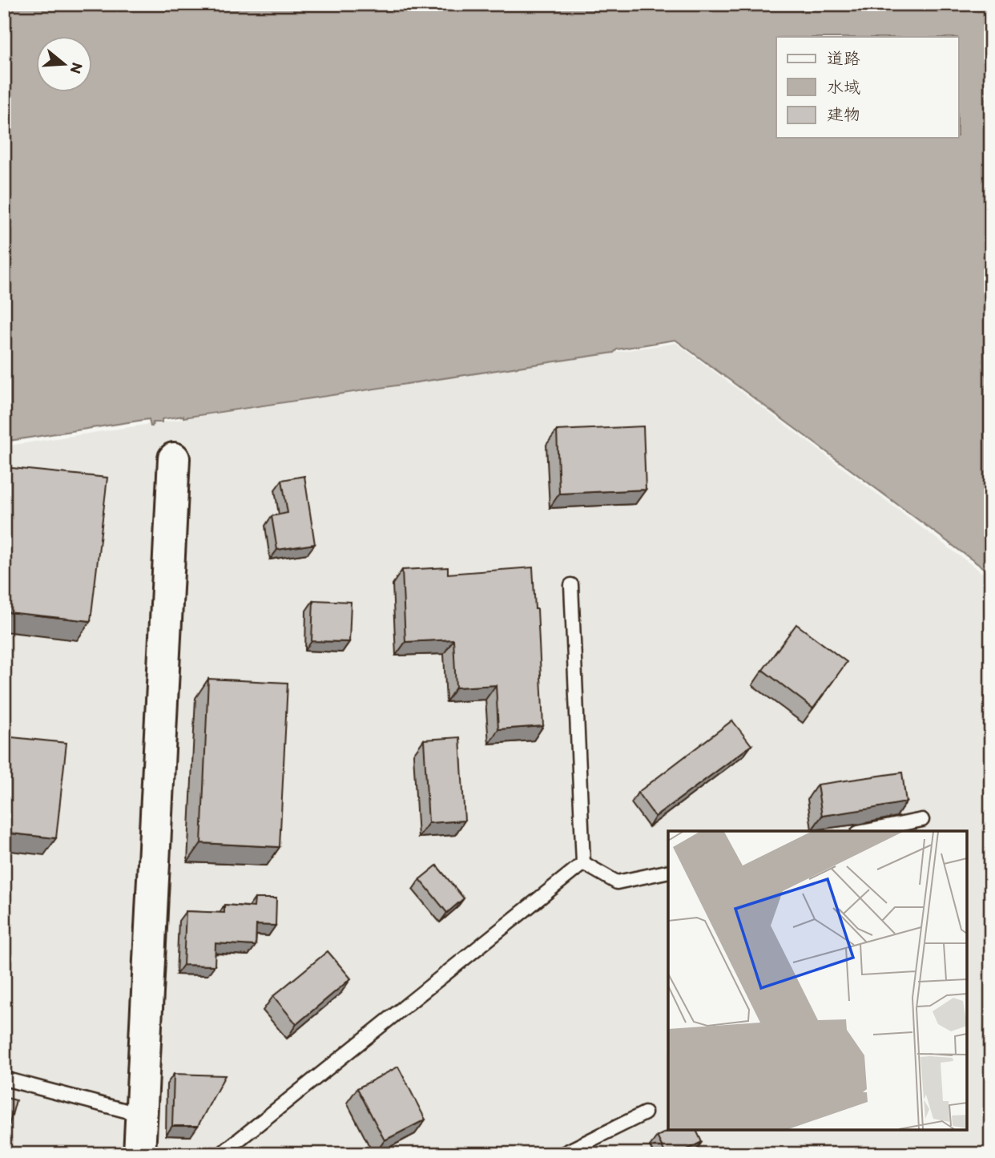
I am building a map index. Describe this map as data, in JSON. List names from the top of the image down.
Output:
{
  "legend": ["道路", "水域", "建物"],
  "north": "right"
}
